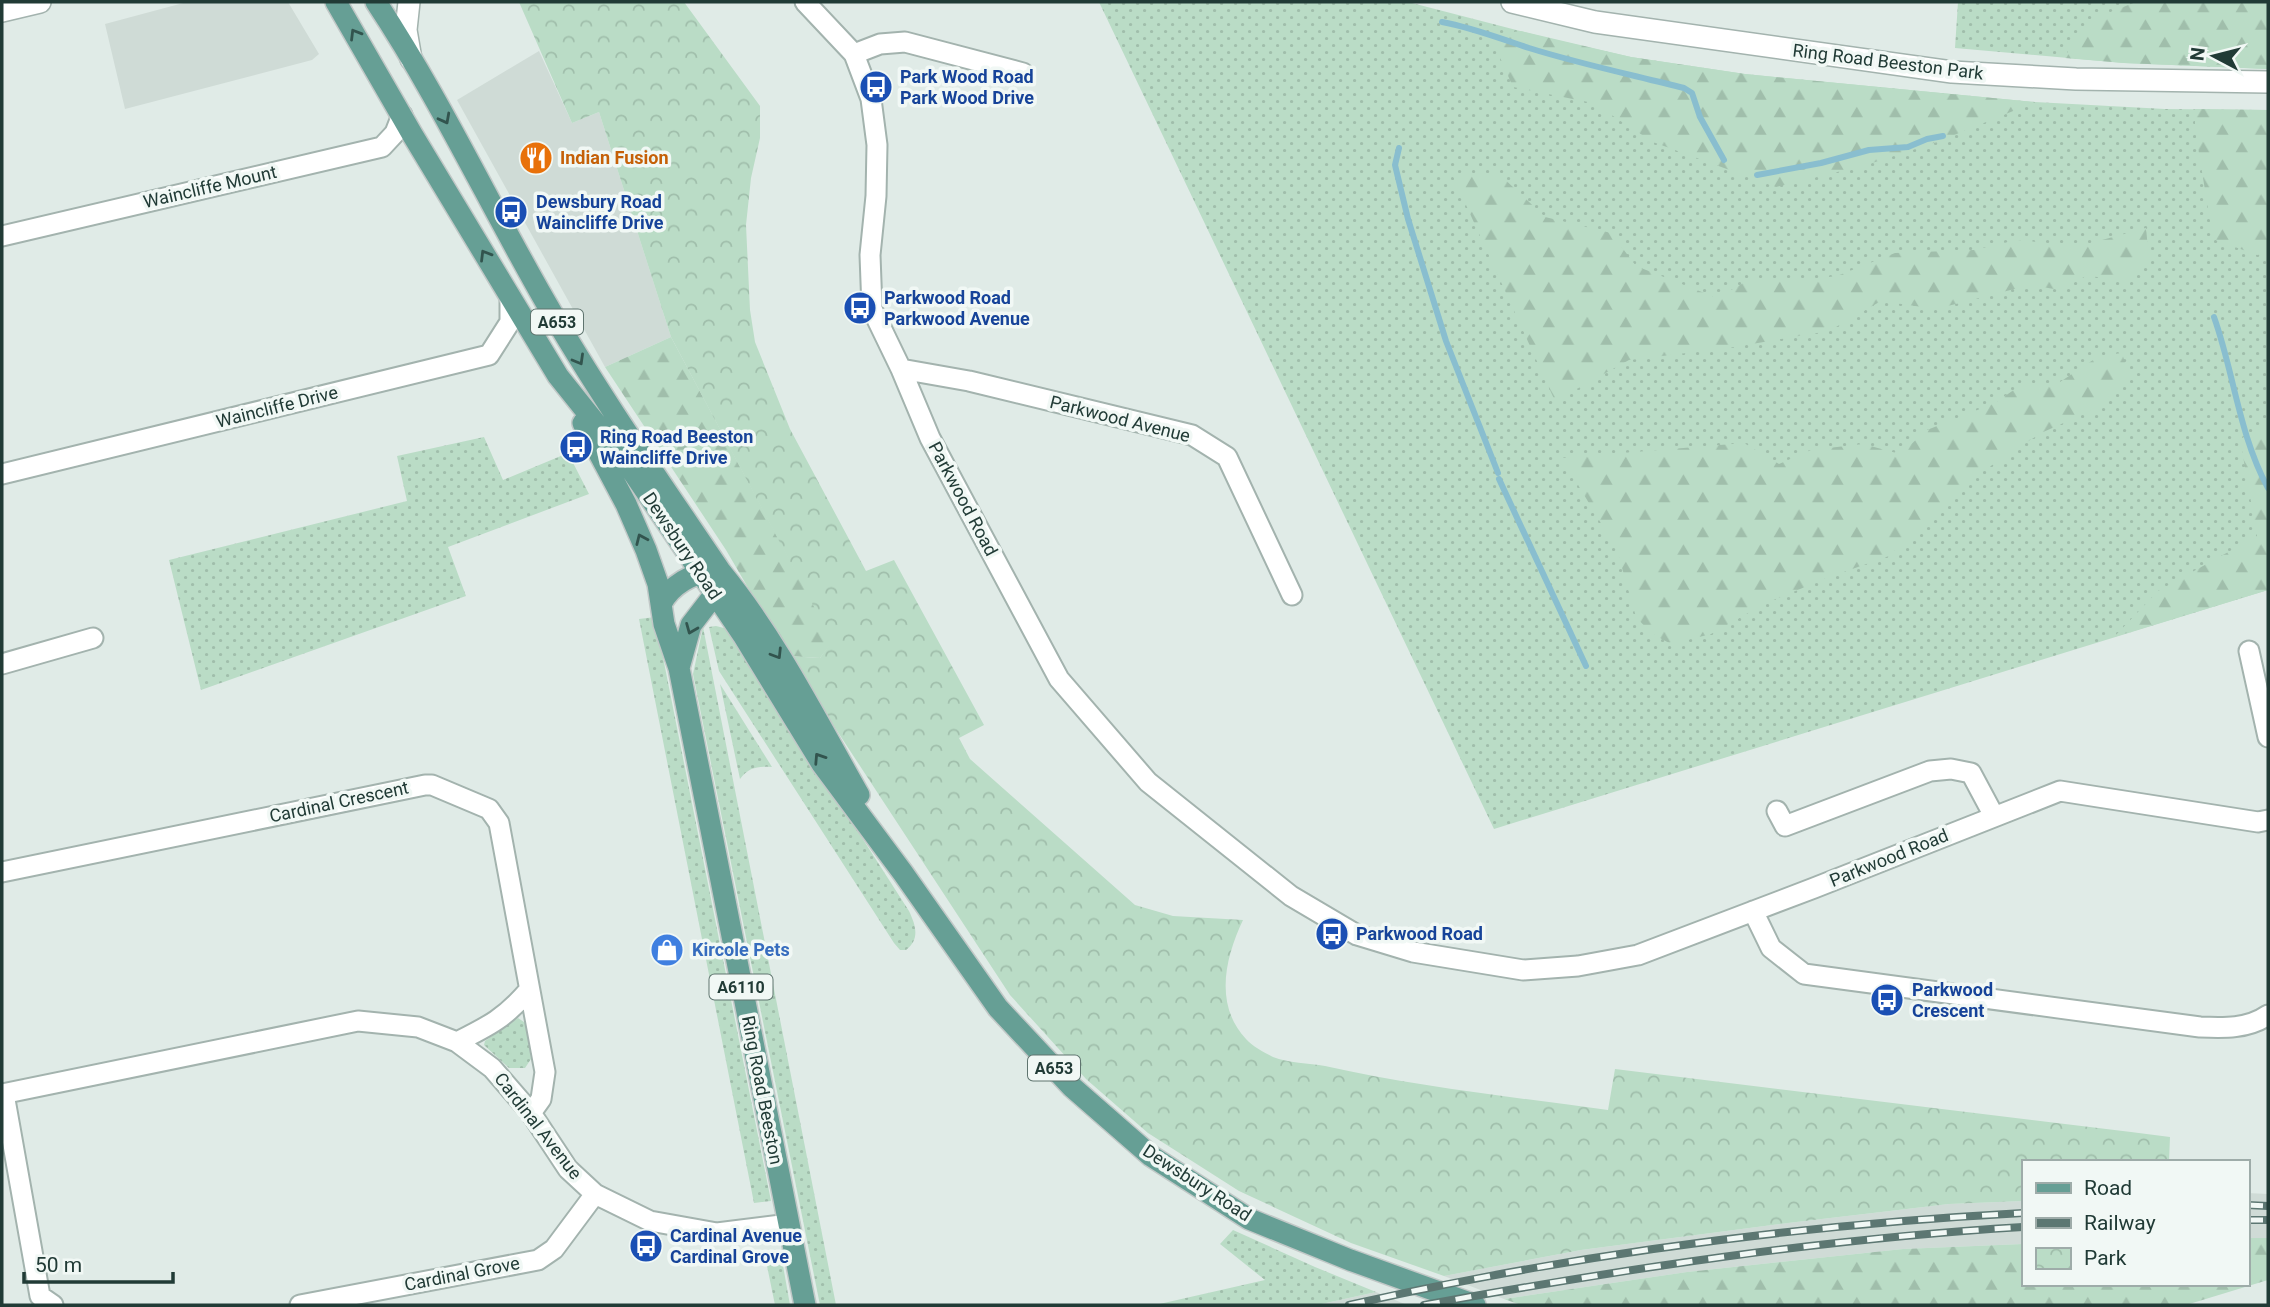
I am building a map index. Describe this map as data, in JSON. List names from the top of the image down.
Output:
{
  "streets": {
    "main road": [
      "A653",
      "Dewsbury Road",
      "A6110",
      "Ring Road Beeston"
    ],
    "street": [
      "Ring Road Beeston Park",
      "Waincliffe Mount",
      "Waincliffe Drive",
      "Parkwood Avenue",
      "Parkwood Road",
      "Cardinal Crescent",
      "Cardinal Avenue",
      "Cardinal Grove"
    ]
  },
  "crossings": [
    ["Waincliffe Mount", "Dewsbury Road"],
    ["Waincliffe Drive", "Dewsbury Road"],
    ["Parkwood Avenue", "Parkwood Road"],
    ["Dewsbury Road", "Ring Road Beeston"],
    ["Cardinal Crescent", "Cardinal Avenue"],
    ["Ring Road Beeston", "Cardinal Avenue"],
    ["Cardinal Avenue", "Cardinal Grove"]
  ],
  "places": {
    "bus stop": [
      "Park Wood Road Park Wood Drive",
      "Dewsbury Road Waincliffe Drive",
      "Parkwood Road Parkwood Avenue",
      "Ring Road Beeston Waincliffe Drive",
      "Parkwood Road",
      "Parkwood Crescent",
      "Cardinal Avenue Cardinal Grove"
    ],
    "restaurant": ["Indian Fusion"],
    "shop": ["Kircole Pets"]
  },
  "legend": ["Road", "Railway", "Park"],
  "scale_bar": "50 m",
  "north": "left"
}
